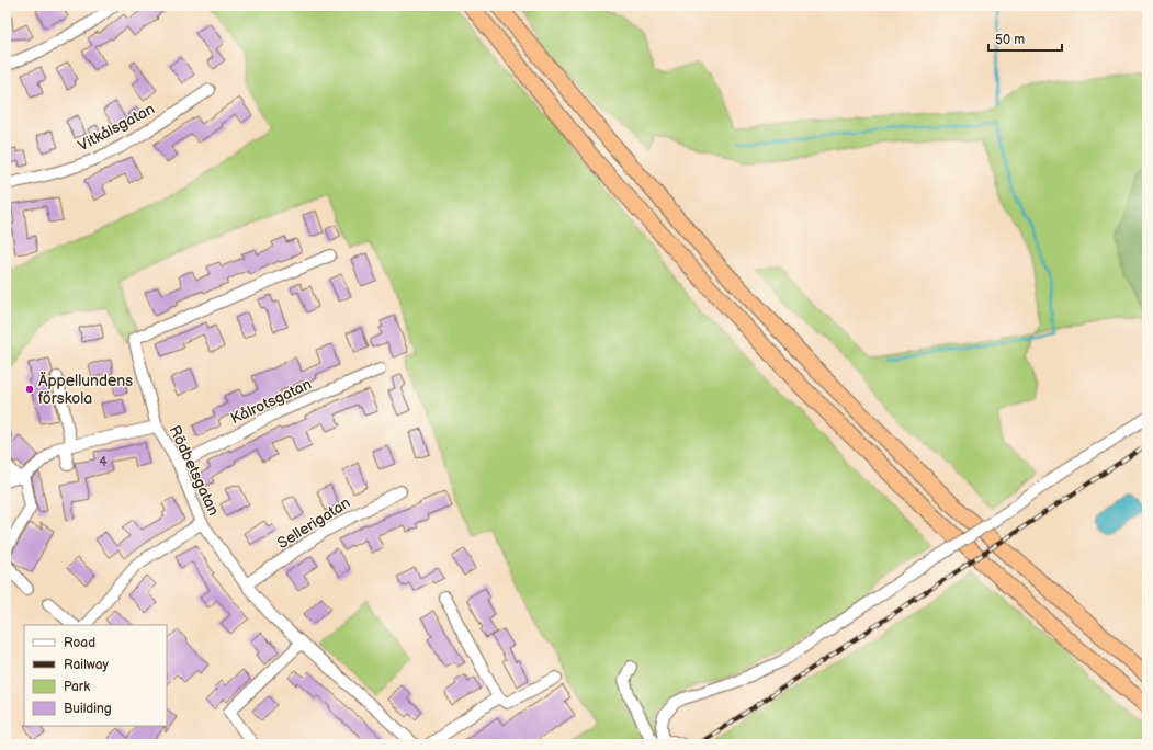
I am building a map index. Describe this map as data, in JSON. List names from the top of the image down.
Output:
{
  "streets": {
    "street": [
      "Vitkålsgatan",
      "Kålrotsgatan",
      "Rödbetsgatan",
      "Sellerigatan"
    ]
  },
  "crossings": [
    ["Kålrotsgatan", "Rödbetsgatan"],
    ["Rödbetsgatan", "Sellerigatan"]
  ],
  "places": ["Äppellundens förskola"],
  "house_numbers": ["4"],
  "legend": [
    "Road",
    "Railway",
    "Park",
    "Building"
  ],
  "scale_bar": "50 m"
}
